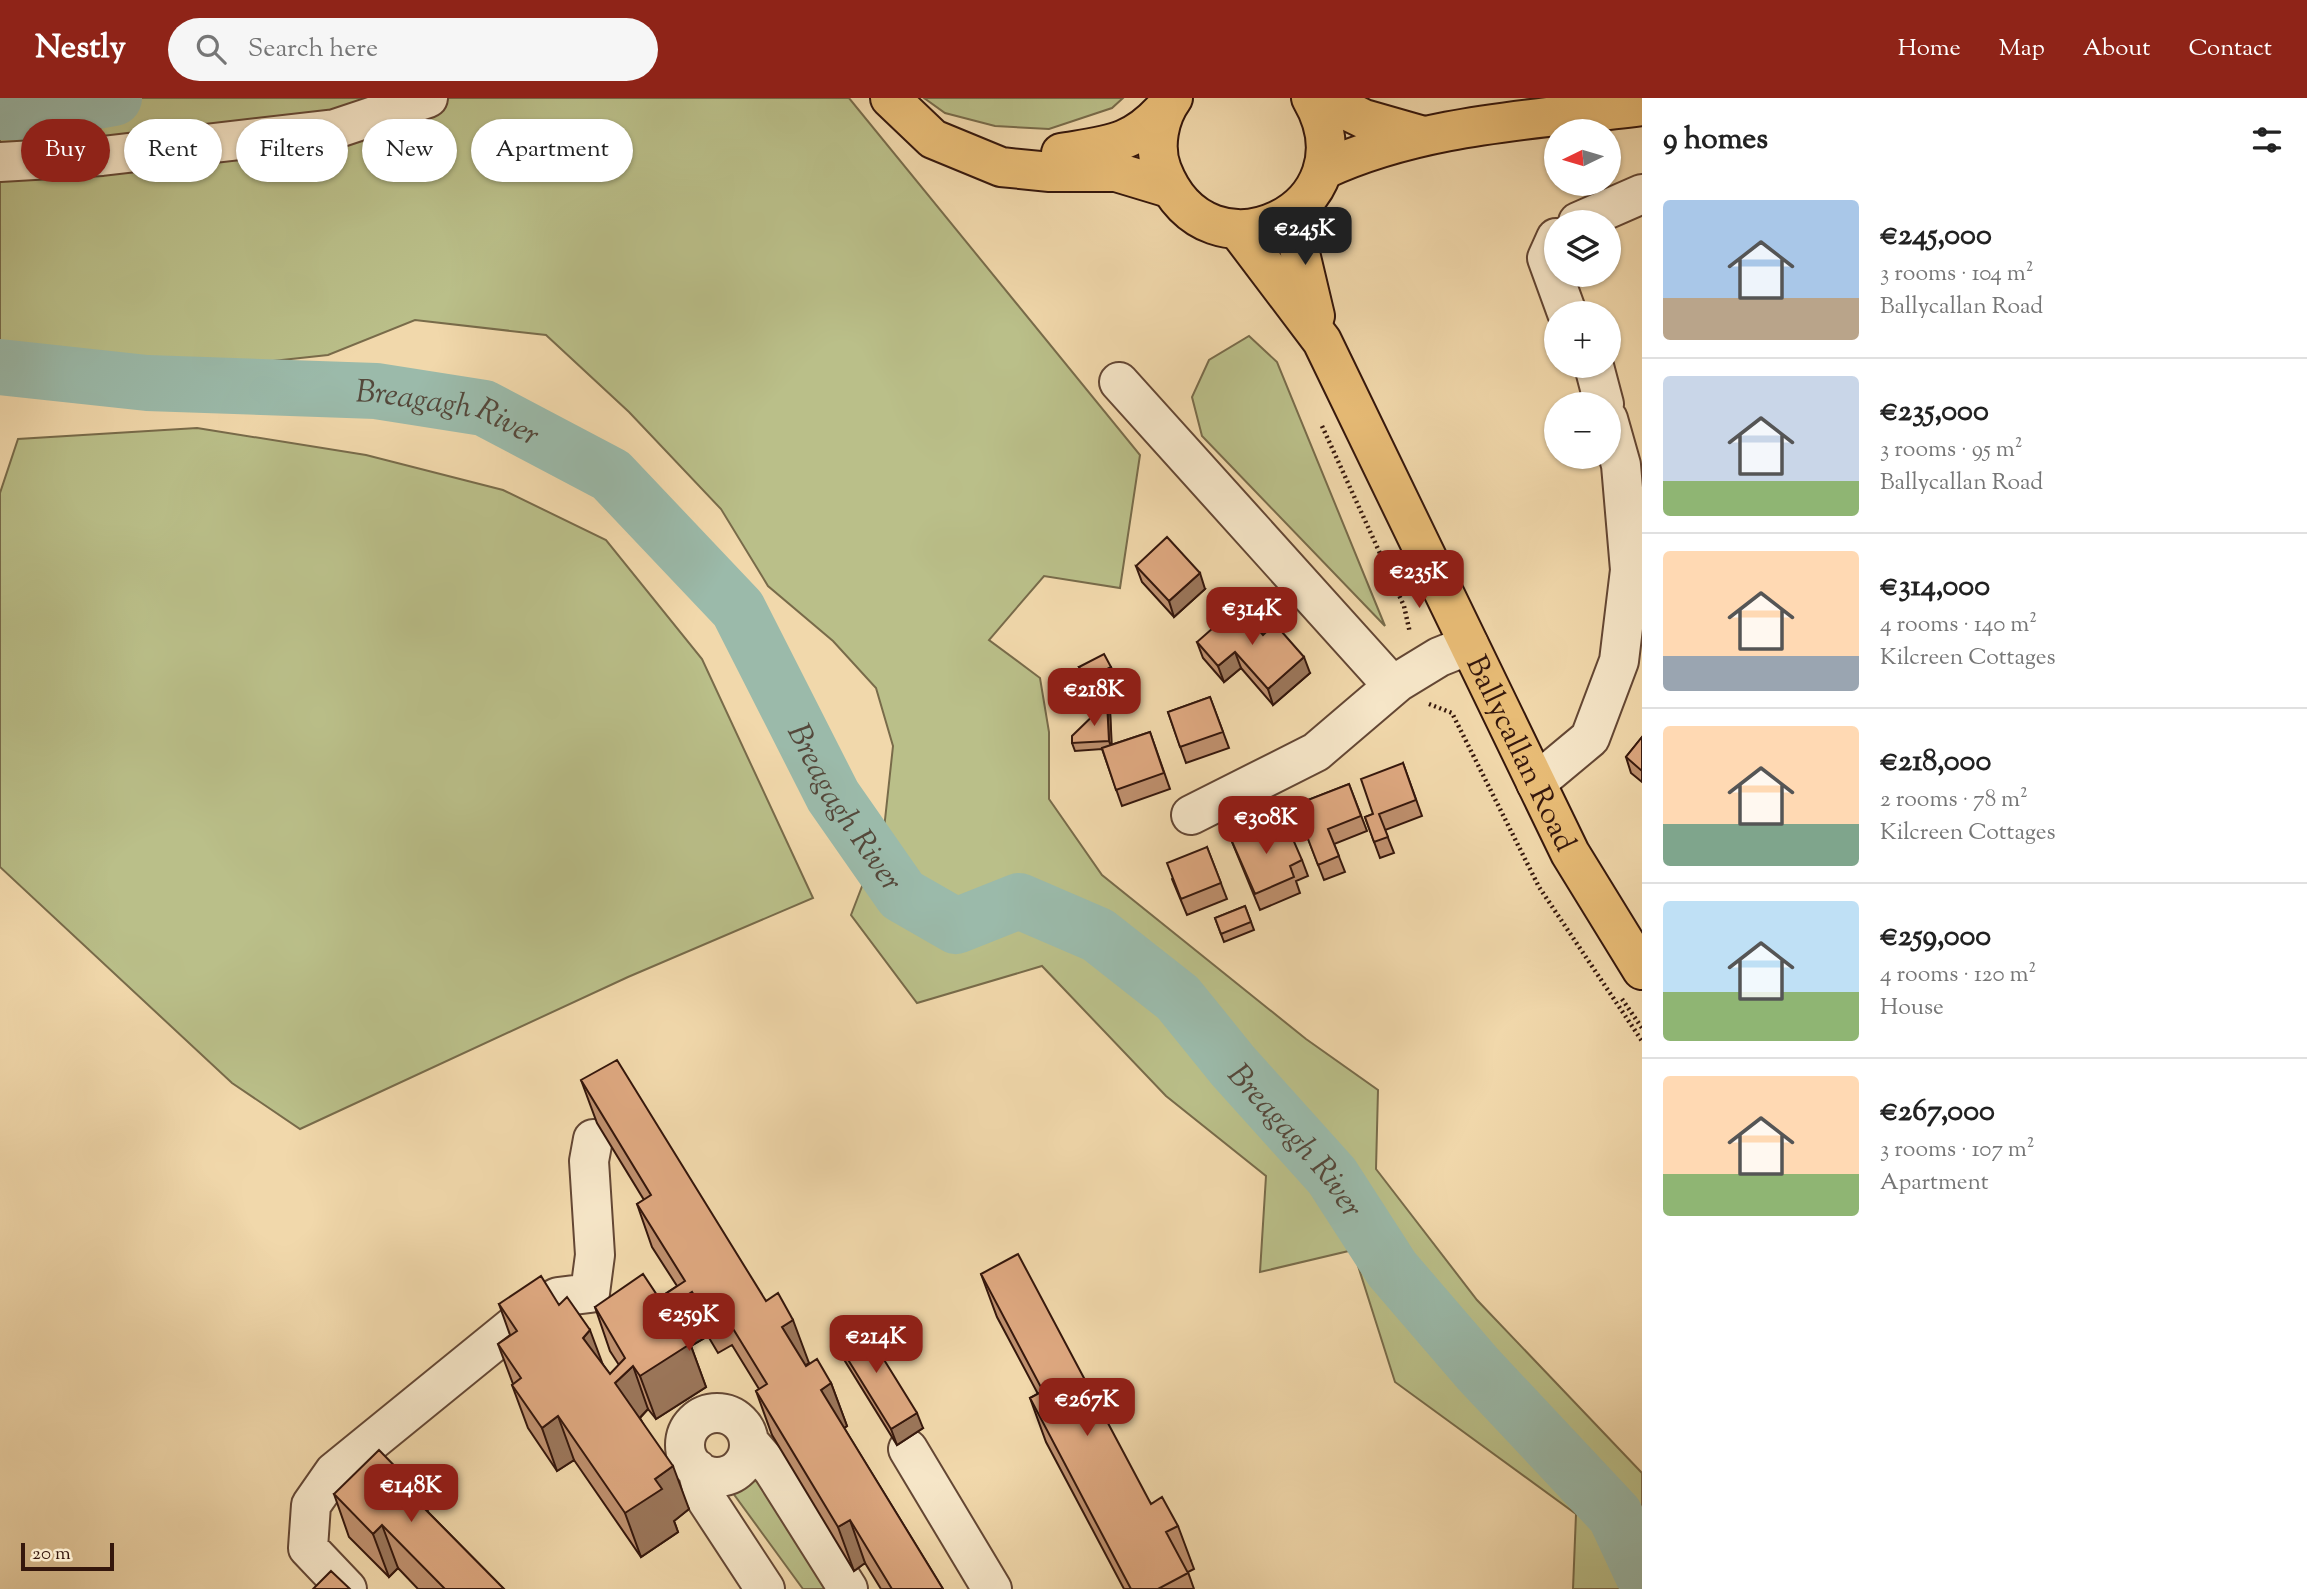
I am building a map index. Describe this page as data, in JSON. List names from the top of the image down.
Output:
{
  "streets": {
    "main road": ["Ballycallan Road"]
  },
  "water": ["Breagagh River"],
  "scale_bar": "20 m",
  "north": "left",
  "page": {
    "header": "Nestly",
    "search": "Search here",
    "nav": [
      "Home",
      "Map",
      "About",
      "Contact"
    ],
    "heading": "9 homes",
    "map_buttons": ["+", "−"],
    "chip": [
      "Buy",
      "Rent",
      "Filters",
      "New",
      "Apartment"
    ],
    "list": [
      {
        "name": "€245,000",
        "note": "3 rooms · 104 m² · Ballycallan Road"
      },
      {
        "name": "€235,000",
        "note": "3 rooms · 95 m² · Ballycallan Road"
      },
      {
        "name": "€314,000",
        "note": "4 rooms · 140 m² · Kilcreen Cottages"
      },
      {
        "name": "€218,000",
        "note": "2 rooms · 78 m² · Kilcreen Cottages"
      },
      {
        "name": "€259,000",
        "note": "4 rooms · 120 m² · House"
      },
      {
        "name": "€267,000",
        "note": "3 rooms · 107 m² · Apartment"
      }
    ],
    "price": [
      "€245K",
      "€235K",
      "€314K",
      "€218K",
      "€308K",
      "€259K",
      "€214K",
      "€267K",
      "€148K"
    ],
    "scale": "20 m"
  }
}
